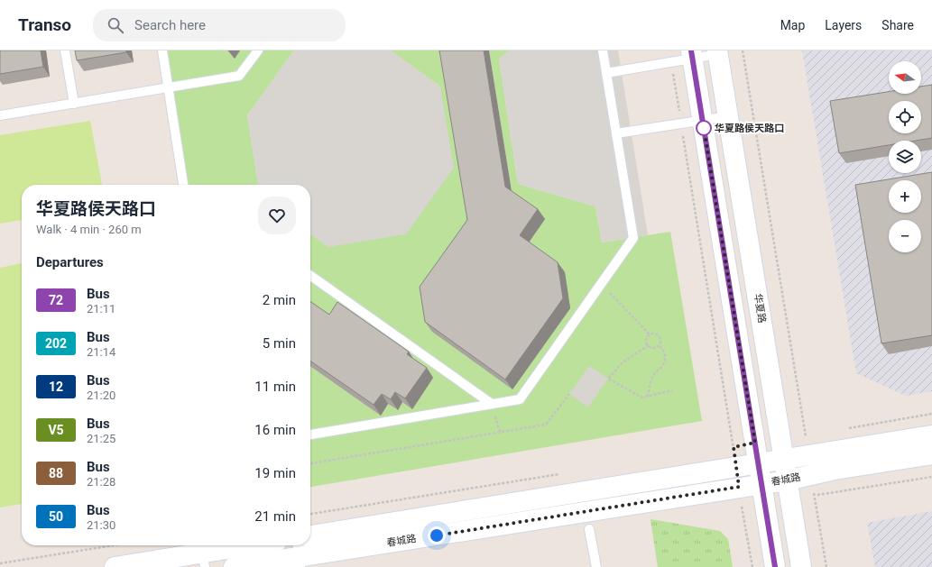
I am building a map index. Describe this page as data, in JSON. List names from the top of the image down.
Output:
{
  "streets": {
    "street": ["华夏路", "春城路"]
  },
  "crossings": [
    ["华夏路", "春城路"]
  ],
  "places": ["华夏路侯天路口"],
  "lines": ["bus line 72"],
  "north": "left",
  "page": {
    "header": "Transo",
    "search": "Search here",
    "nav": ["Map", "Layers", "Share"],
    "map_buttons": ["+", "−"],
    "heading": [
      ["华夏路侯天路口", "Walk · 4 min · 260 m"],
      "Departures"
    ],
    "list": [
      {
        "mark": "72",
        "name": "Bus",
        "note": "21:11",
        "value": "2 min"
      },
      {
        "mark": "202",
        "name": "Bus",
        "note": "21:14",
        "value": "5 min"
      },
      {
        "mark": "12",
        "name": "Bus",
        "note": "21:20",
        "value": "11 min"
      },
      {
        "mark": "V5",
        "name": "Bus",
        "note": "21:25",
        "value": "16 min"
      },
      {
        "mark": "88",
        "name": "Bus",
        "note": "21:28",
        "value": "19 min"
      },
      {
        "mark": "50",
        "name": "Bus",
        "note": "21:30",
        "value": "21 min"
      }
    ]
  }
}
